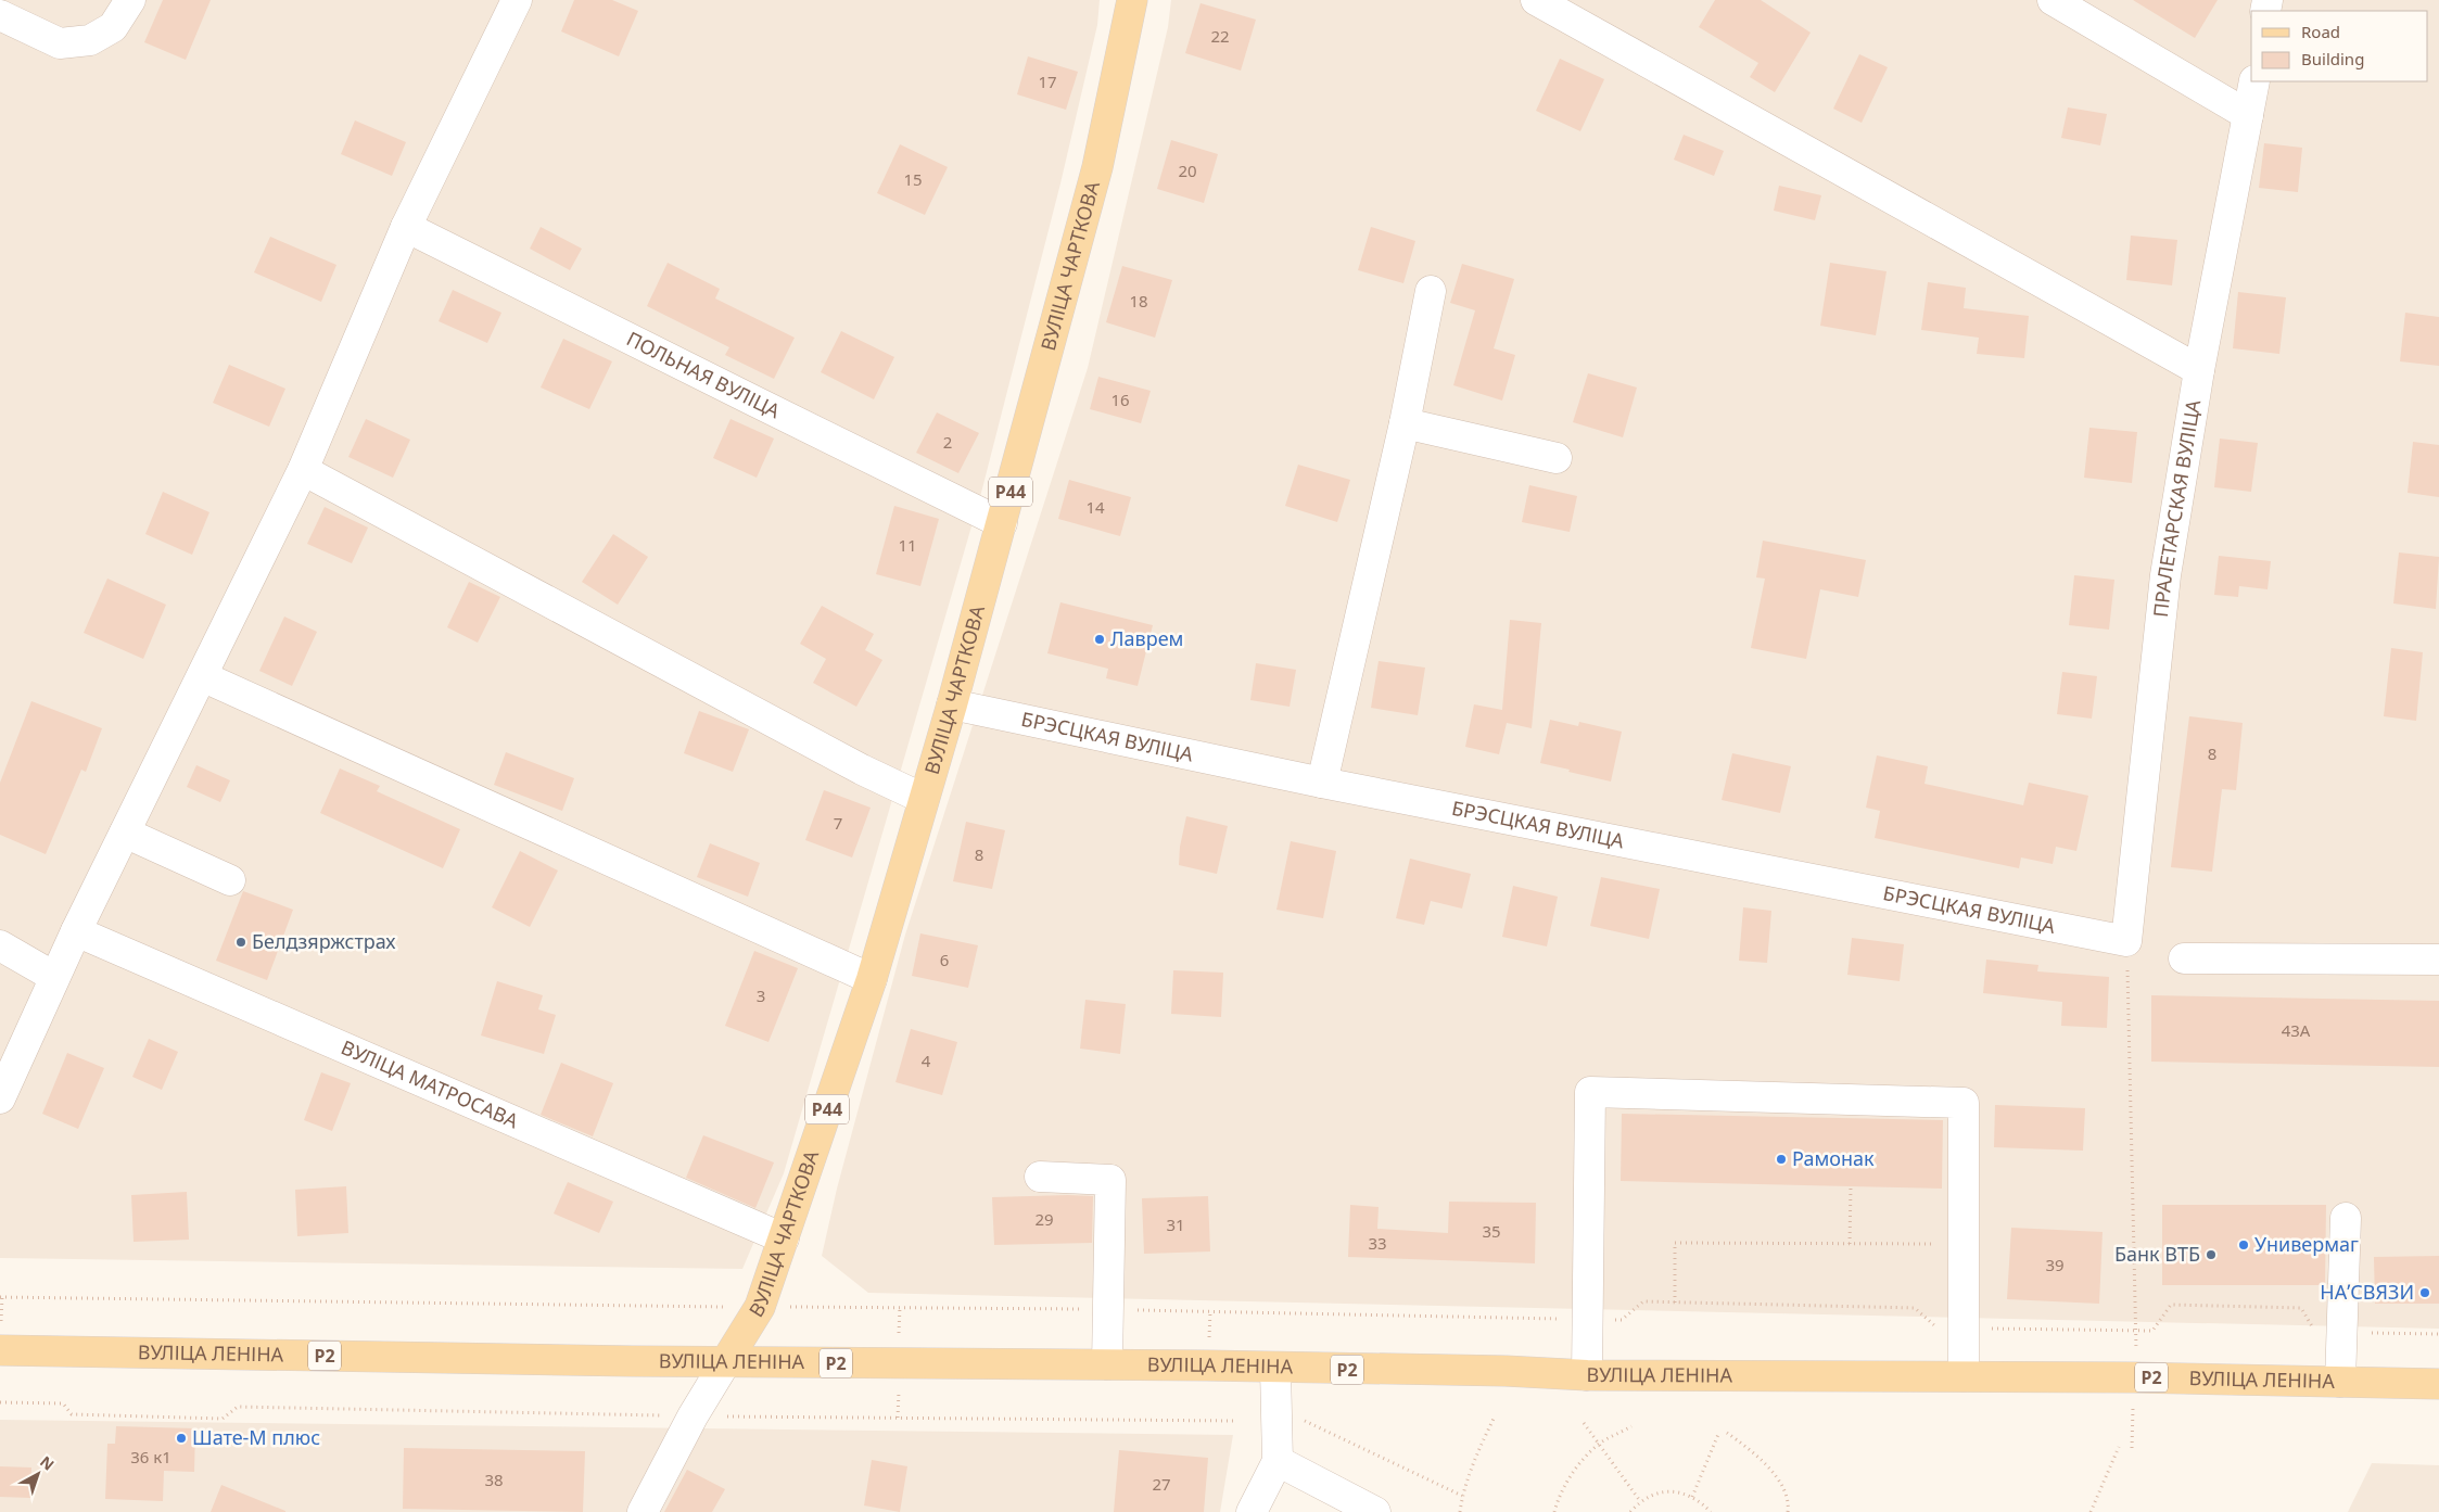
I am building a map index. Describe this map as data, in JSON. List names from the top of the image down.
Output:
{
  "streets": {
    "main road": [
      "ВУЛІЦА ЧАРТКОВА",
      "Р44",
      "ВУЛІЦА ЛЕНІНА",
      "Р2"
    ],
    "street": [
      "ПОЛЬНАЯ ВУЛІЦА",
      "ПРАЛЕТАРСКАЯ ВУЛІЦА",
      "БРЭСЦКАЯ ВУЛІЦА",
      "ВУЛІЦА МАТРОСАВА"
    ]
  },
  "crossings": [
    ["ВУЛІЦА ЧАРТКОВА", "ПОЛЬНАЯ ВУЛІЦА"],
    ["ВУЛІЦА ЧАРТКОВА", "БРЭСЦКАЯ ВУЛІЦА"],
    ["ВУЛІЦА ЧАРТКОВА", "ВУЛІЦА МАТРОСАВА"],
    ["ВУЛІЦА ЧАРТКОВА", "ВУЛІЦА ЛЕНІНА"],
    ["ПРАЛЕТАРСКАЯ ВУЛІЦА", "БРЭСЦКАЯ ВУЛІЦА"]
  ],
  "places": [
    "Лаврем",
    "Белдзяржстрах",
    "Рамонак",
    "Универмаг",
    "Банк ВТБ",
    "НАʼСВЯЗИ",
    "Шате-М плюс"
  ],
  "house_numbers": [
    "22",
    "17",
    "20",
    "15",
    "18",
    "16",
    "2",
    "14",
    "11",
    "8",
    "7",
    "8",
    "6",
    "3",
    "43А",
    "4",
    "29",
    "31",
    "35",
    "33",
    "39",
    "36 к1",
    "38",
    "27"
  ],
  "legend": ["Road", "Building"],
  "north": "top right"
}
